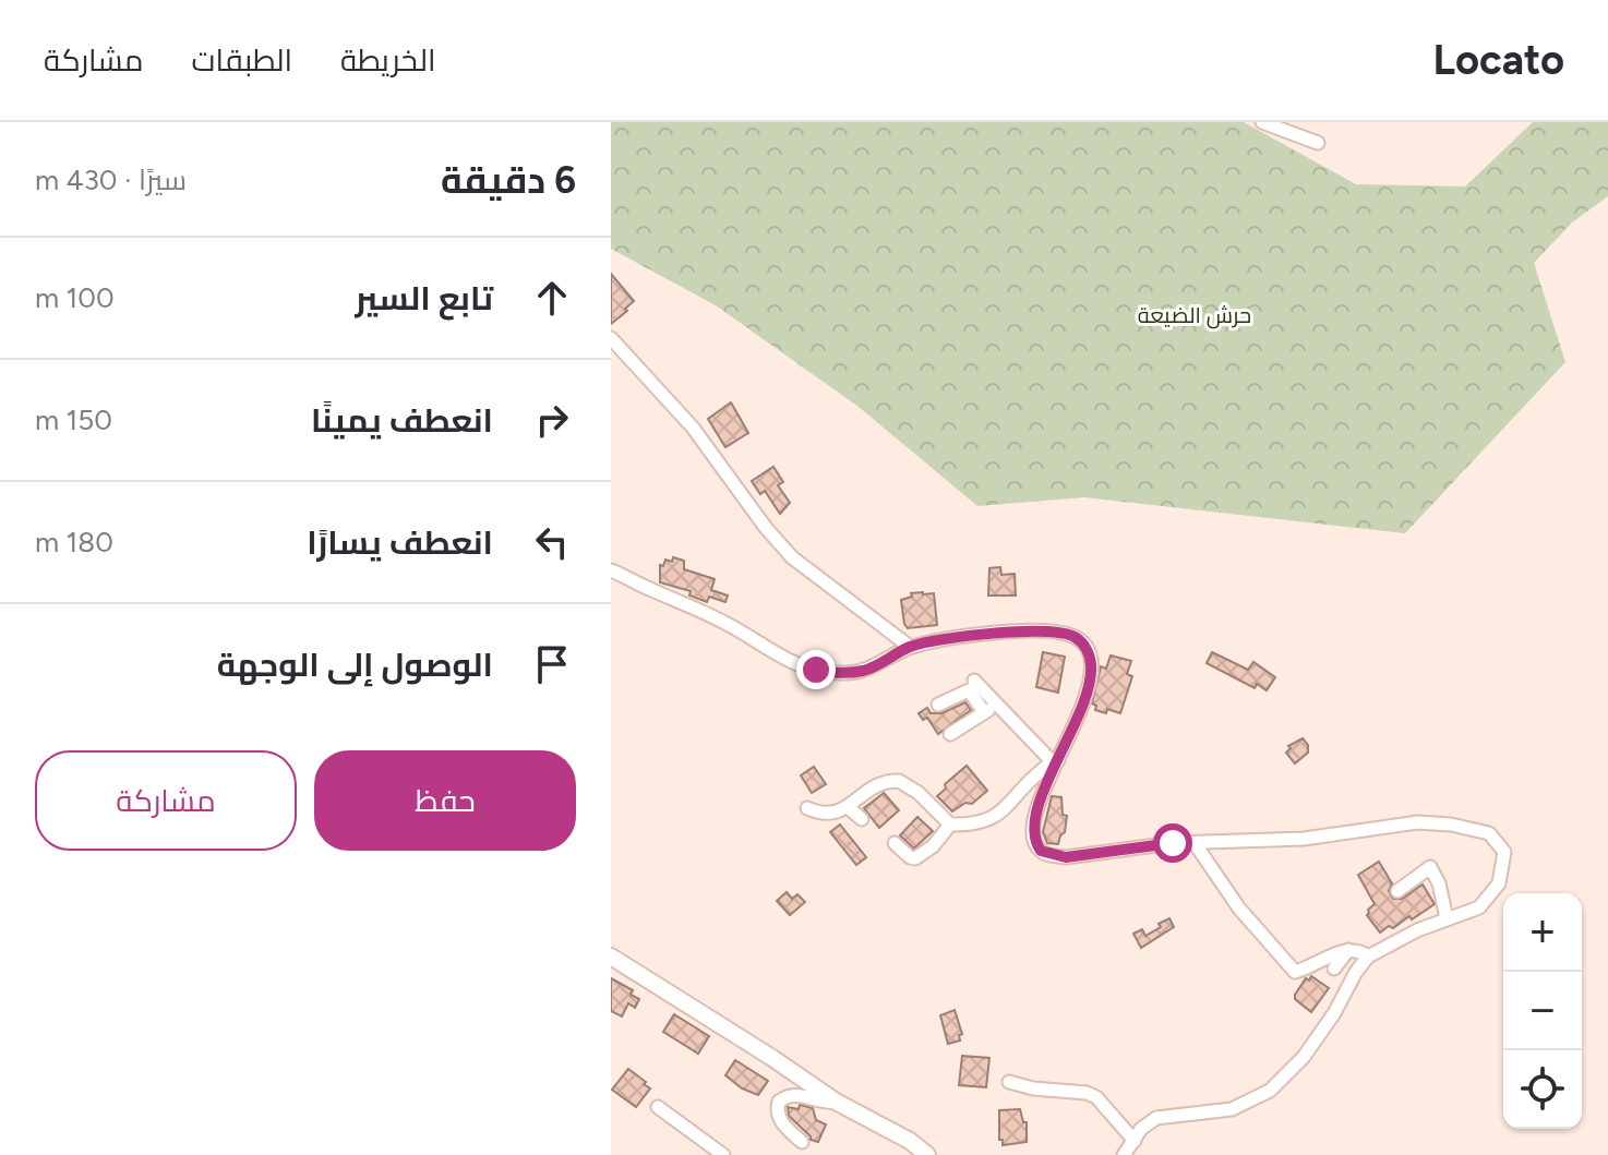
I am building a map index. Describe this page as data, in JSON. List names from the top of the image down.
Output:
{
  "parks": ["حرش الضيعة"],
  "page": {
    "header": "Locato",
    "nav": ["الخريطة", "الطبقات", "مشاركة"],
    "heading": ["6 دقيقة", "سيرًا · 430 m"],
    "list": [
      ["تابع السير", "100 m"],
      ["انعطف يمينًا", "150 m"],
      ["انعطف يسارًا", "180 m"],
      "الوصول إلى الوجهة"
    ],
    "buttons": ["حفظ", "مشاركة"],
    "map_buttons": ["+", "−"]
  }
}
